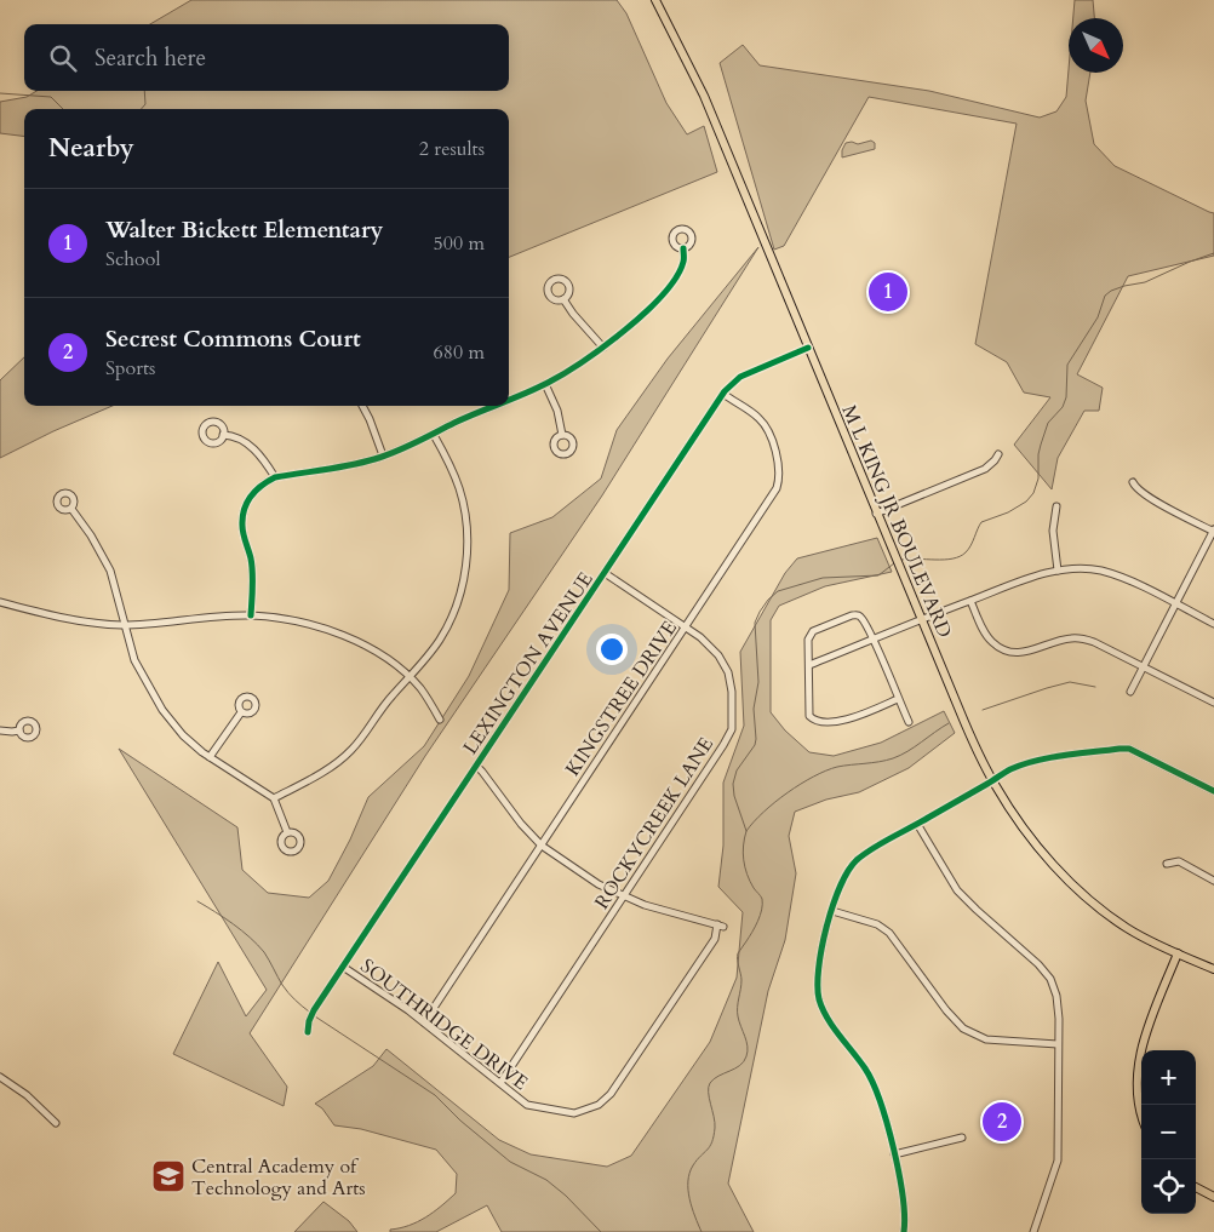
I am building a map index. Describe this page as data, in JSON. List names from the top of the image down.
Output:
{
  "streets": {
    "main road": ["M L KING JR BOULEVARD"],
    "street": [
      "LEXINGTON AVENUE",
      "KINGSTREE DRIVE",
      "ROCKYCREEK LANE",
      "SOUTHRIDGE DRIVE"
    ]
  },
  "crossings": [
    ["M L KING JR BOULEVARD", "LEXINGTON AVENUE"],
    ["LEXINGTON AVENUE", "KINGSTREE DRIVE"],
    ["LEXINGTON AVENUE", "ROCKYCREEK LANE"],
    ["LEXINGTON AVENUE", "SOUTHRIDGE DRIVE"],
    ["KINGSTREE DRIVE", "ROCKYCREEK LANE"],
    ["KINGSTREE DRIVE", "SOUTHRIDGE DRIVE"],
    ["ROCKYCREEK LANE", "SOUTHRIDGE DRIVE"]
  ],
  "places": {
    "school or university": ["Central Academy of Technology and Arts"]
  },
  "north": "bottom right",
  "page": {
    "search": "Search here",
    "heading": ["Nearby", "2 results"],
    "list": [
      {
        "mark": "1",
        "name": "Walter Bickett Elementary",
        "note": "School",
        "value": "500 m"
      },
      {
        "mark": "2",
        "name": "Secrest Commons Court",
        "note": "Sports",
        "value": "680 m"
      }
    ],
    "pins": ["1", "2"],
    "map_buttons": ["+", "−"]
  }
}
